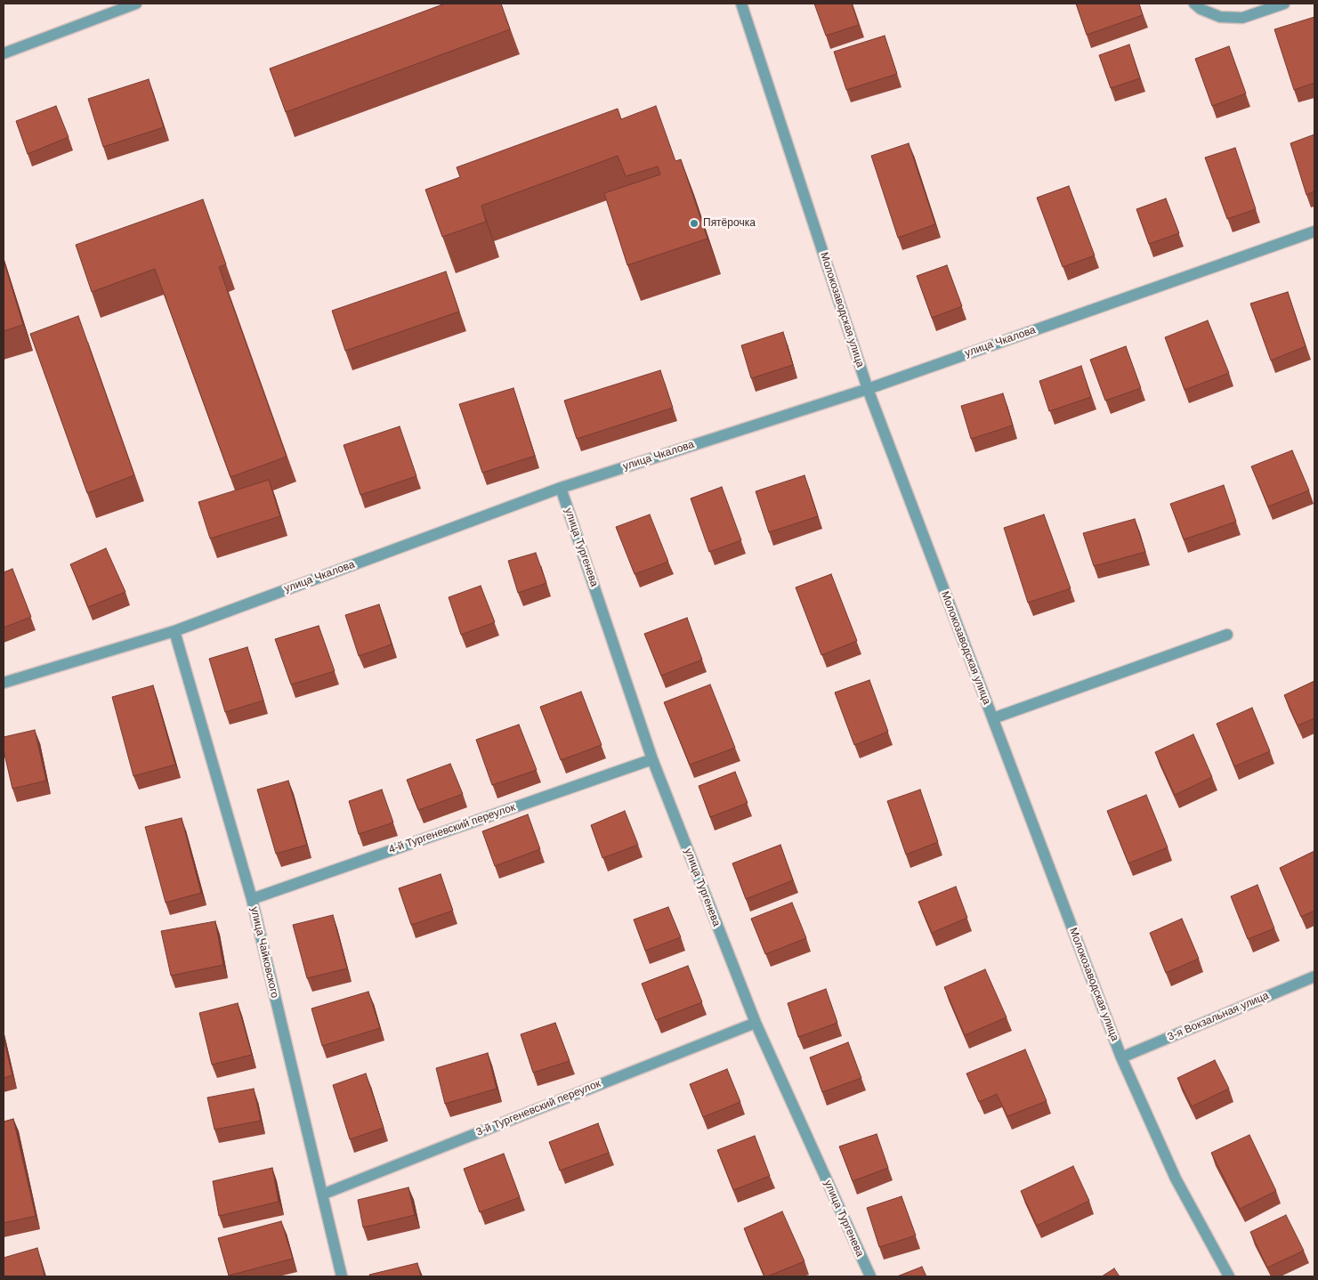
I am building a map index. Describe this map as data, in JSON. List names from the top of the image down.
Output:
{
  "streets": {
    "street": [
      "Молокозаводская улица",
      "улица Чкалова",
      "улица Тургенева",
      "4-й Тургеневский переулок",
      "улица Чайковского",
      "3-я Вокзальная улица",
      "3-й Тургеневский переулок"
    ]
  },
  "crossings": [
    ["Молокозаводская улица", "улица Чкалова"],
    ["Молокозаводская улица", "3-я Вокзальная улица"],
    ["улица Чкалова", "улица Тургенева"],
    ["улица Чкалова", "улица Чайковского"],
    ["улица Тургенева", "4-й Тургеневский переулок"],
    ["улица Тургенева", "3-й Тургеневский переулок"],
    ["4-й Тургеневский переулок", "улица Чайковского"],
    ["улица Чайковского", "3-й Тургеневский переулок"]
  ],
  "places": ["Пятёрочка"]
}
